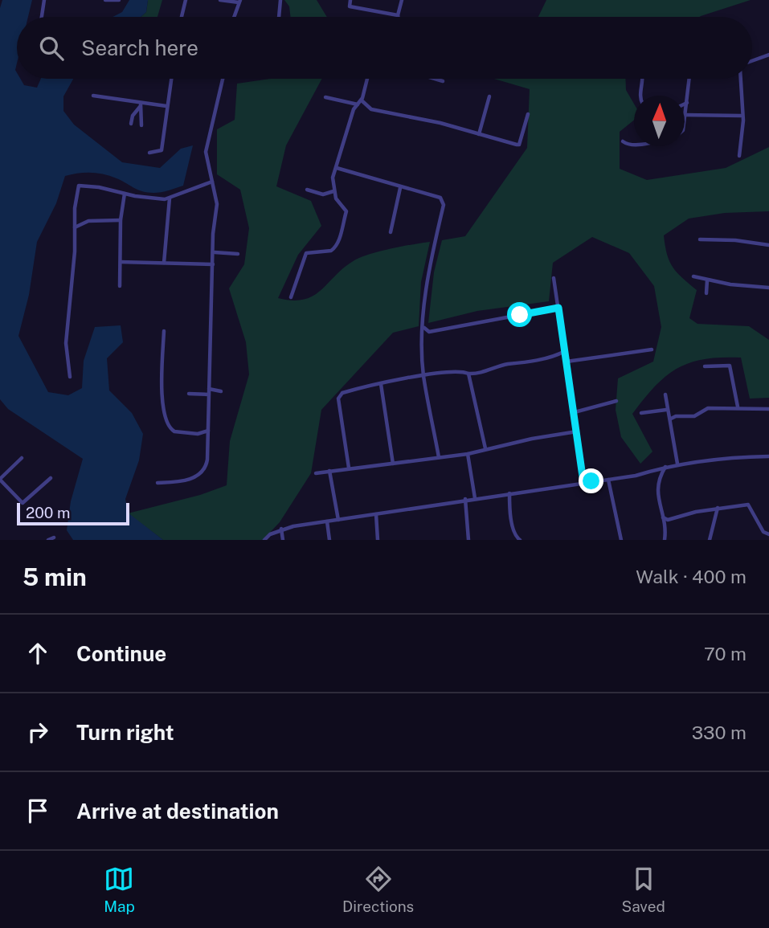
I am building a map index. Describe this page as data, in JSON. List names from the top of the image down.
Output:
{
  "scale_bar": "200 m",
  "north": "top",
  "page": {
    "search": "Search here",
    "scale": "200 m",
    "heading": ["5 min", "Walk · 400 m"],
    "list": [
      ["Continue", "70 m"],
      ["Turn right", "330 m"],
      "Arrive at destination"
    ],
    "nav": ["Map", "Directions", "Saved"]
  }
}
